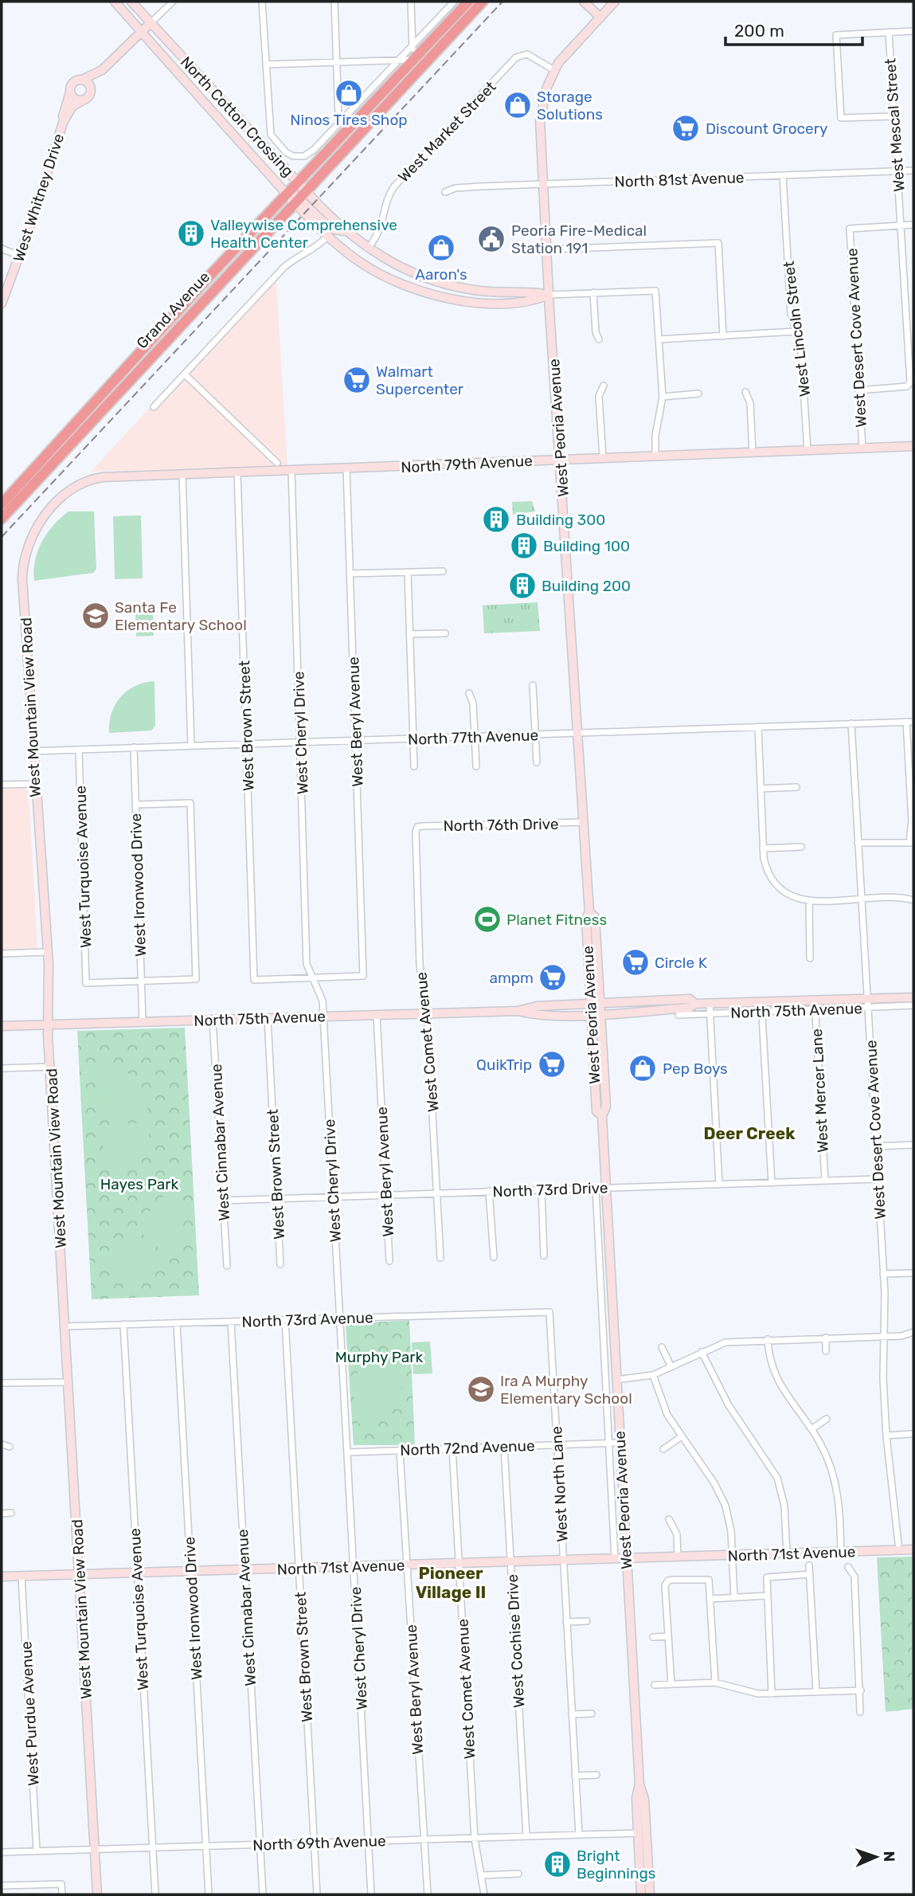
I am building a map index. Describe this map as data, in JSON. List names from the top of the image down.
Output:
{
  "streets": {
    "highway": ["Grand Avenue"],
    "main road": [
      "North Cotton Crossing",
      "West Whitney Drive",
      "West Peoria Avenue",
      "North 79th Avenue",
      "West Mountain View Road",
      "North 75th Avenue",
      "North 71st Avenue"
    ],
    "street": [
      "West Mescal Street",
      "West Market Street",
      "North 81st Avenue",
      "West Lincoln Street",
      "West Desert Cove Avenue",
      "West Beryl Avenue",
      "West Brown Street",
      "West Cheryl Drive",
      "North 77th Avenue",
      "North 76th Drive",
      "West Turquoise Avenue",
      "West Ironwood Drive",
      "West Comet Avenue",
      "West Mercer Lane",
      "West Cinnabar Avenue",
      "North 73rd Drive",
      "North 73rd Avenue",
      "North 72nd Avenue",
      "West North Lane",
      "West Cochise Drive",
      "West Purdue Avenue",
      "North 69th Avenue"
    ]
  },
  "crossings": [
    ["North Cotton Crossing", "West Market Street"],
    ["North Cotton Crossing", "West Whitney Drive"],
    ["North Cotton Crossing", "Grand Avenue"],
    ["North Cotton Crossing", "West Peoria Avenue"],
    ["West Mescal Street", "North 81st Avenue"],
    ["West Mescal Street", "West Desert Cove Avenue"],
    ["West Market Street", "West Peoria Avenue"],
    ["North 81st Avenue", "West Lincoln Street"],
    ["North 81st Avenue", "West Peoria Avenue"],
    ["West Lincoln Street", "North 79th Avenue"],
    ["West Desert Cove Avenue", "North 79th Avenue"],
    ["West Desert Cove Avenue", "North 77th Avenue"],
    ["West Desert Cove Avenue", "North 75th Avenue"],
    ["West Desert Cove Avenue", "North 73rd Drive"],
    ["West Desert Cove Avenue", "North 71st Avenue"],
    ["West Peoria Avenue", "North 79th Avenue"],
    ["West Peoria Avenue", "North 77th Avenue"],
    ["West Peoria Avenue", "North 76th Drive"],
    ["West Peoria Avenue", "North 75th Avenue"],
    ["West Peoria Avenue", "North 73rd Drive"],
    ["West Peoria Avenue", "North 72nd Avenue"],
    ["West Peoria Avenue", "North 71st Avenue"],
    ["West Peoria Avenue", "North 69th Avenue"],
    ["North 79th Avenue", "West Mountain View Road"],
    ["North 79th Avenue", "West Beryl Avenue"],
    ["North 79th Avenue", "West Brown Street"],
    ["North 79th Avenue", "West Cheryl Drive"],
    ["West Mountain View Road", "North 77th Avenue"],
    ["West Mountain View Road", "North 75th Avenue"],
    ["West Mountain View Road", "North 73rd Avenue"],
    ["West Mountain View Road", "North 71st Avenue"],
    ["West Mountain View Road", "North 69th Avenue"],
    ["West Beryl Avenue", "West Brown Street"],
    ["West Beryl Avenue", "West Cheryl Drive"],
    ["West Beryl Avenue", "North 77th Avenue"],
    ["West Beryl Avenue", "North 75th Avenue"],
    ["West Beryl Avenue", "North 73rd Drive"],
    ["West Beryl Avenue", "North 72nd Avenue"],
    ["West Beryl Avenue", "North 71st Avenue"],
    ["West Beryl Avenue", "North 69th Avenue"],
    ["West Brown Street", "West Cheryl Drive"],
    ["West Brown Street", "North 77th Avenue"],
    ["West Brown Street", "North 75th Avenue"],
    ["West Brown Street", "North 73rd Drive"],
    ["West Brown Street", "North 73rd Avenue"],
    ["West Brown Street", "North 71st Avenue"],
    ["West Brown Street", "North 69th Avenue"],
    ["West Cheryl Drive", "North 77th Avenue"],
    ["West Cheryl Drive", "North 75th Avenue"],
    ["West Cheryl Drive", "North 73rd Drive"],
    ["West Cheryl Drive", "North 73rd Avenue"],
    ["West Cheryl Drive", "North 72nd Avenue"],
    ["West Cheryl Drive", "North 71st Avenue"],
    ["West Cheryl Drive", "North 69th Avenue"],
    ["North 77th Avenue", "West Turquoise Avenue"],
    ["North 77th Avenue", "West Ironwood Drive"],
    ["North 76th Drive", "West Comet Avenue"],
    ["West Turquoise Avenue", "West Ironwood Drive"],
    ["West Turquoise Avenue", "North 73rd Avenue"],
    ["West Turquoise Avenue", "North 71st Avenue"],
    ["West Turquoise Avenue", "North 69th Avenue"],
    ["West Ironwood Drive", "North 75th Avenue"],
    ["West Ironwood Drive", "North 73rd Avenue"],
    ["West Ironwood Drive", "North 71st Avenue"],
    ["West Ironwood Drive", "North 69th Avenue"],
    ["North 75th Avenue", "West Comet Avenue"],
    ["North 75th Avenue", "West Mercer Lane"],
    ["North 75th Avenue", "West Cinnabar Avenue"],
    ["West Comet Avenue", "North 73rd Drive"],
    ["West Comet Avenue", "North 72nd Avenue"],
    ["West Comet Avenue", "North 71st Avenue"],
    ["West Comet Avenue", "North 69th Avenue"],
    ["West Mercer Lane", "North 73rd Drive"],
    ["West Cinnabar Avenue", "North 73rd Drive"],
    ["West Cinnabar Avenue", "North 73rd Avenue"],
    ["West Cinnabar Avenue", "North 71st Avenue"],
    ["West Cinnabar Avenue", "North 69th Avenue"],
    ["North 73rd Avenue", "West North Lane"],
    ["North 72nd Avenue", "West North Lane"],
    ["North 72nd Avenue", "West Cochise Drive"],
    ["West North Lane", "North 71st Avenue"],
    ["West North Lane", "North 69th Avenue"],
    ["North 71st Avenue", "West Cochise Drive"],
    ["North 71st Avenue", "West Purdue Avenue"],
    ["West Cochise Drive", "North 69th Avenue"],
    ["West Purdue Avenue", "North 69th Avenue"]
  ],
  "districts": ["Deer Creek", "Pioneer Village II"],
  "parks": ["Hayes Park", "Murphy Park"],
  "places": {
    "shop": [
      "Ninos Tires Shop",
      "Storage Solutions",
      "Aaron's",
      "Pep Boys"
    ],
    "supermarket": [
      "Discount Grocery",
      "Walmart Supercenter",
      "Circle K",
      "ampm",
      "QuikTrip"
    ],
    "building": [
      "Valleywise Comprehensive Health Center",
      "Building 300",
      "Building 100",
      "Building 200",
      "Bright Beginnings"
    ],
    "public building": ["Peoria Fire-Medical Station 191"],
    "school or university": ["Santa Fe Elementary School", "Ira A Murphy Elementary School"],
    "sports": ["Planet Fitness"]
  },
  "scale_bar": "200 m",
  "north": "right"
}
